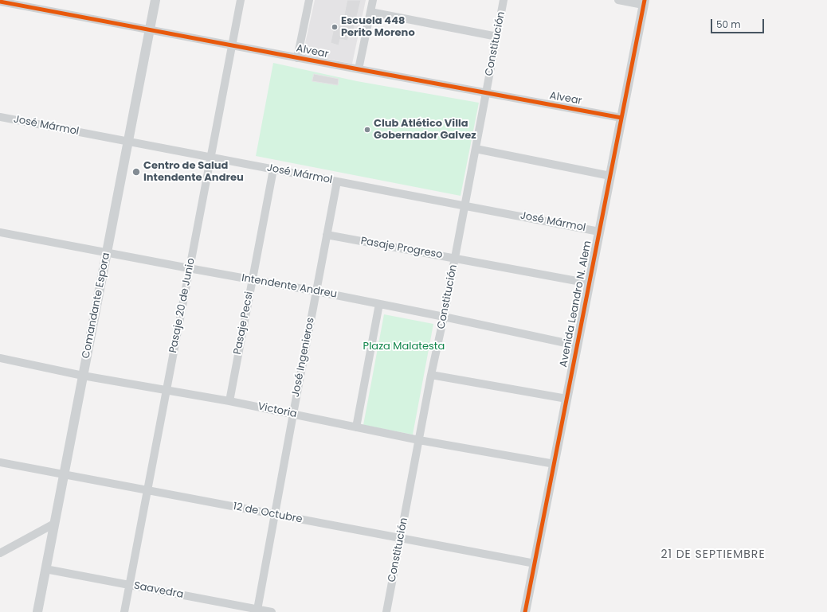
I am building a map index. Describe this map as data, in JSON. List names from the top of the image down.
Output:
{
  "streets": {
    "street": [
      "Constitución",
      "Alvear",
      "José Mármol",
      "Pasaje Progreso",
      "Intendente Andreu",
      "Avenida Leandro N. Alem",
      "Comandante Espora",
      "Pasaje 20 de Junio",
      "Pasaje Pecsi",
      "José Ingenieros",
      "Victoria",
      "12 de Octubre",
      "Saavedra"
    ]
  },
  "crossings": [
    ["Constitución", "Alvear"],
    ["Constitución", "José Mármol"],
    ["Constitución", "Pasaje Progreso"],
    ["Constitución", "Intendente Andreu"],
    ["Constitución", "Victoria"],
    ["Constitución", "12 de Octubre"],
    ["Alvear", "Avenida Leandro N. Alem"],
    ["Alvear", "Comandante Espora"],
    ["Alvear", "Pasaje 20 de Junio"],
    ["José Mármol", "Avenida Leandro N. Alem"],
    ["José Mármol", "Comandante Espora"],
    ["José Mármol", "Pasaje 20 de Junio"],
    ["José Mármol", "Pasaje Pecsi"],
    ["José Mármol", "José Ingenieros"],
    ["Pasaje Progreso", "Avenida Leandro N. Alem"],
    ["Pasaje Progreso", "José Ingenieros"],
    ["Intendente Andreu", "Avenida Leandro N. Alem"],
    ["Intendente Andreu", "Comandante Espora"],
    ["Intendente Andreu", "Pasaje 20 de Junio"],
    ["Intendente Andreu", "Pasaje Pecsi"],
    ["Intendente Andreu", "José Ingenieros"],
    ["Avenida Leandro N. Alem", "Victoria"],
    ["Avenida Leandro N. Alem", "12 de Octubre"],
    ["Comandante Espora", "Victoria"],
    ["Comandante Espora", "12 de Octubre"],
    ["Comandante Espora", "Saavedra"],
    ["Pasaje 20 de Junio", "Victoria"],
    ["Pasaje 20 de Junio", "12 de Octubre"],
    ["Pasaje 20 de Junio", "Saavedra"],
    ["Pasaje Pecsi", "Victoria"],
    ["José Ingenieros", "Victoria"],
    ["José Ingenieros", "12 de Octubre"],
    ["José Ingenieros", "Saavedra"]
  ],
  "districts": ["21 DE SEPTIEMBRE"],
  "parks": ["Plaza Malatesta"],
  "places": ["Escuela 448 Perito Moreno", "Club Atlético Villa Gobernador Galvez", "Centro de Salud Intendente Andreu"],
  "scale_bar": "50 m"
}
